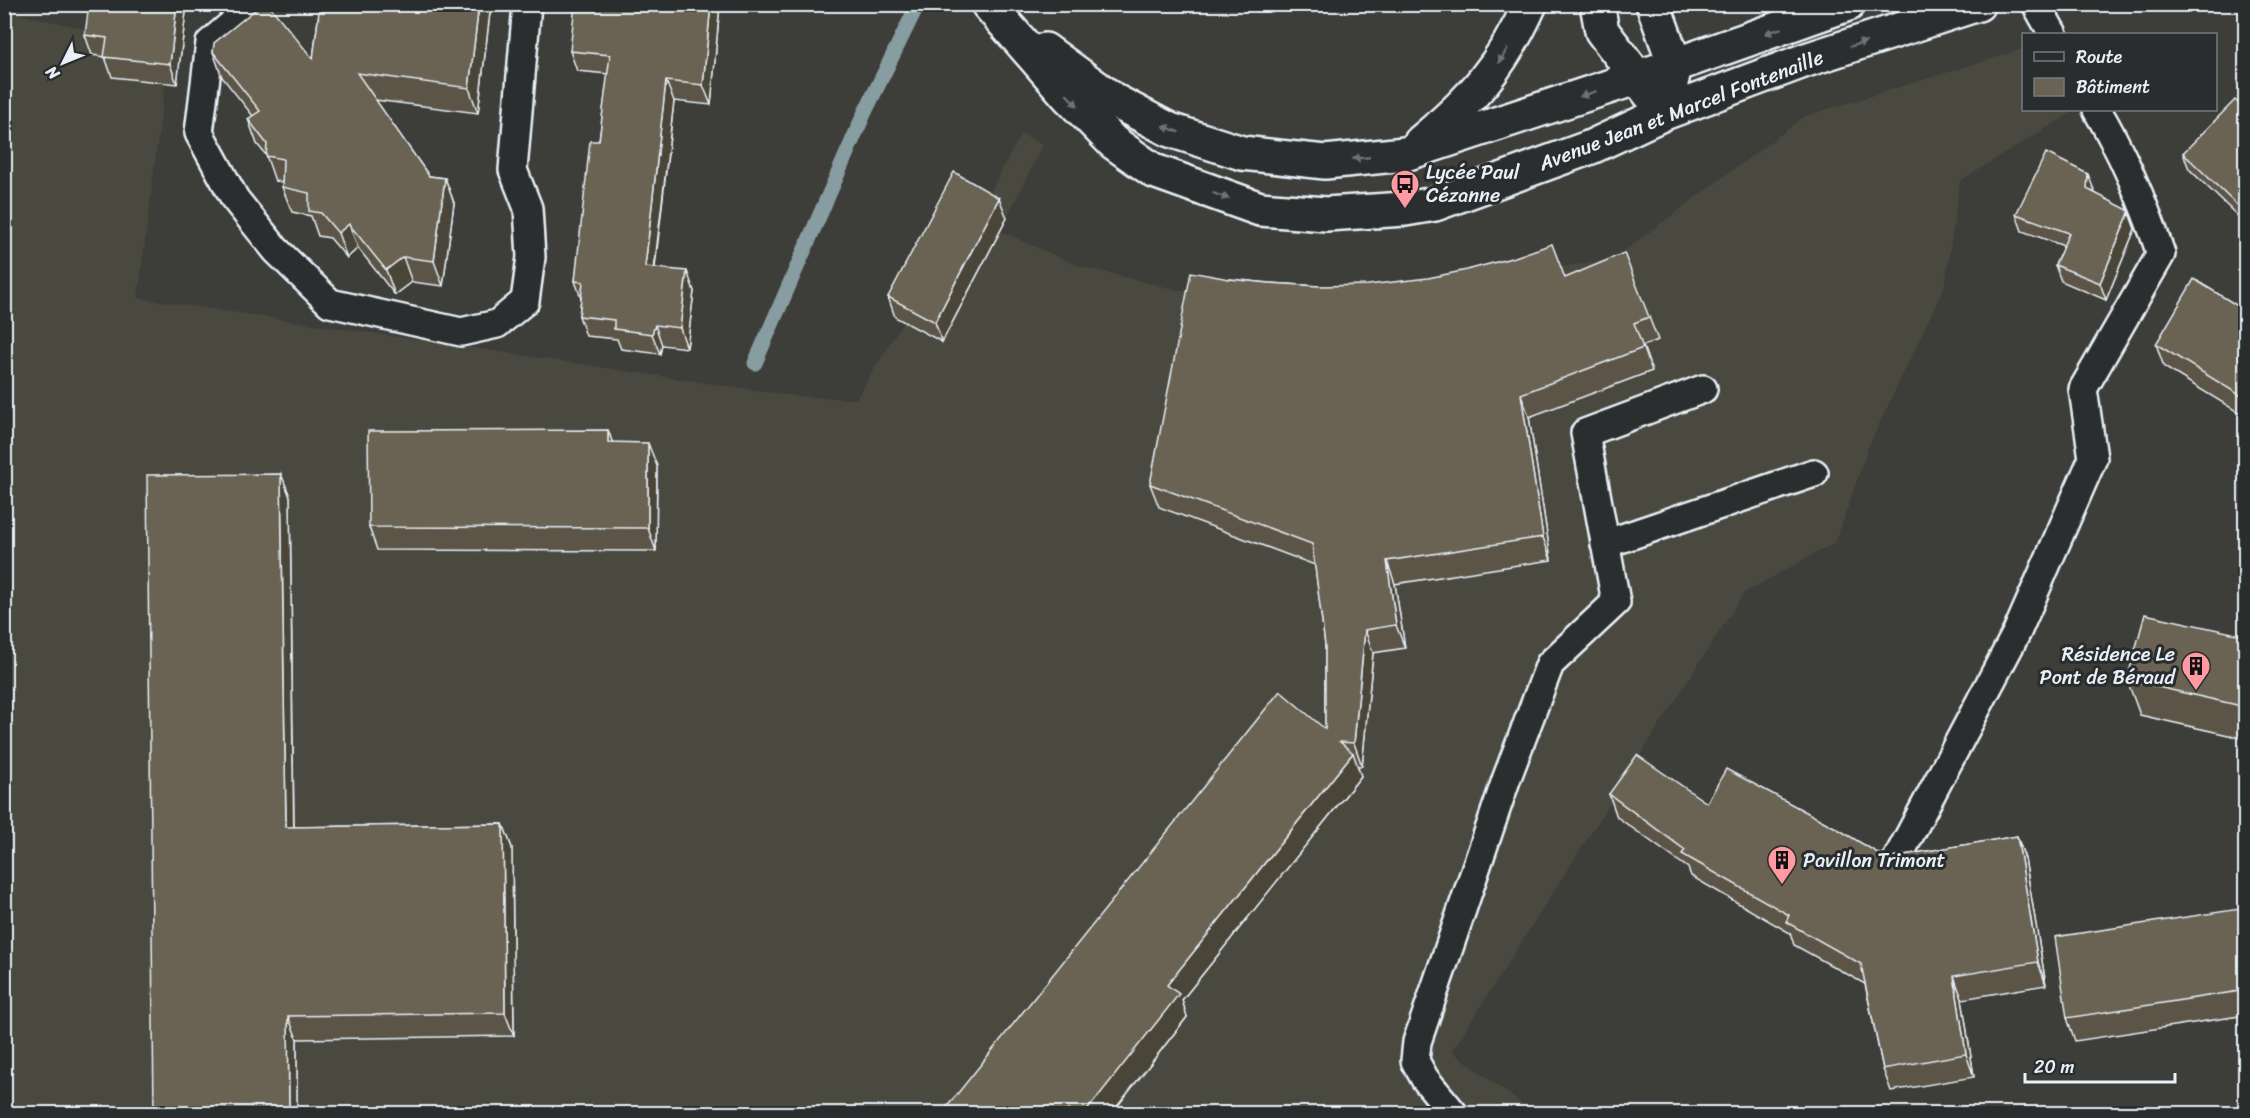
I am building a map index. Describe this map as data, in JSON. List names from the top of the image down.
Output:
{
  "streets": {
    "main road": ["Avenue Jean et Marcel Fontenaille"]
  },
  "places": {
    "bus stop": ["Lycée Paul Cézanne"],
    "building": ["Résidence Le Pont de Béraud", "Pavillon Trimont"]
  },
  "legend": ["Route", "Bâtiment"],
  "scale_bar": "20 m",
  "north": "bottom left"
}
